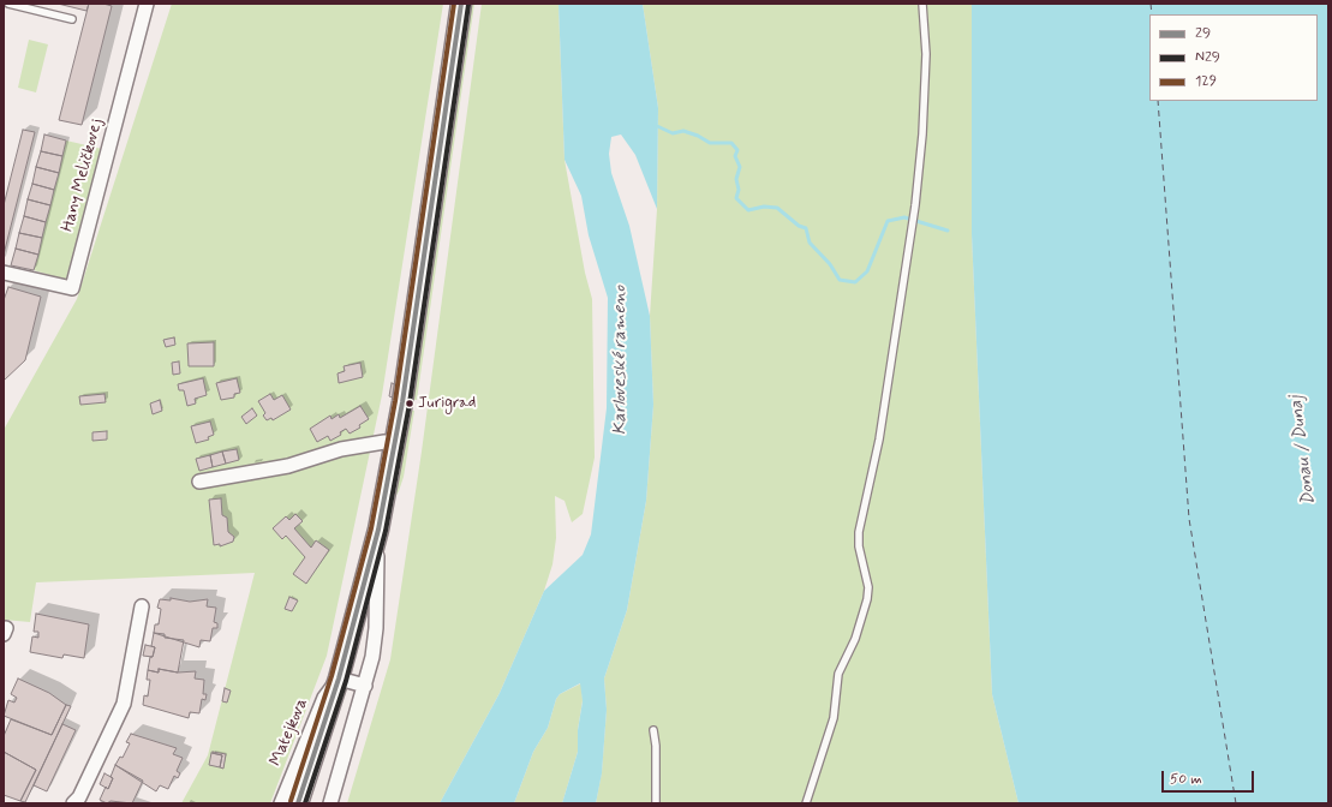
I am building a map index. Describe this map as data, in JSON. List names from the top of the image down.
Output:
{
  "streets": {
    "street": ["Hany Meličkovej", "Matejkova"]
  },
  "water": ["Karloveské rameno", "Donau / Dunaj"],
  "places": ["Jurigrad"],
  "lines": ["transit line 29", "transit line 129", "transit line N29"],
  "legend": ["29", "N29", "129"],
  "scale_bar": "50 m"
}
